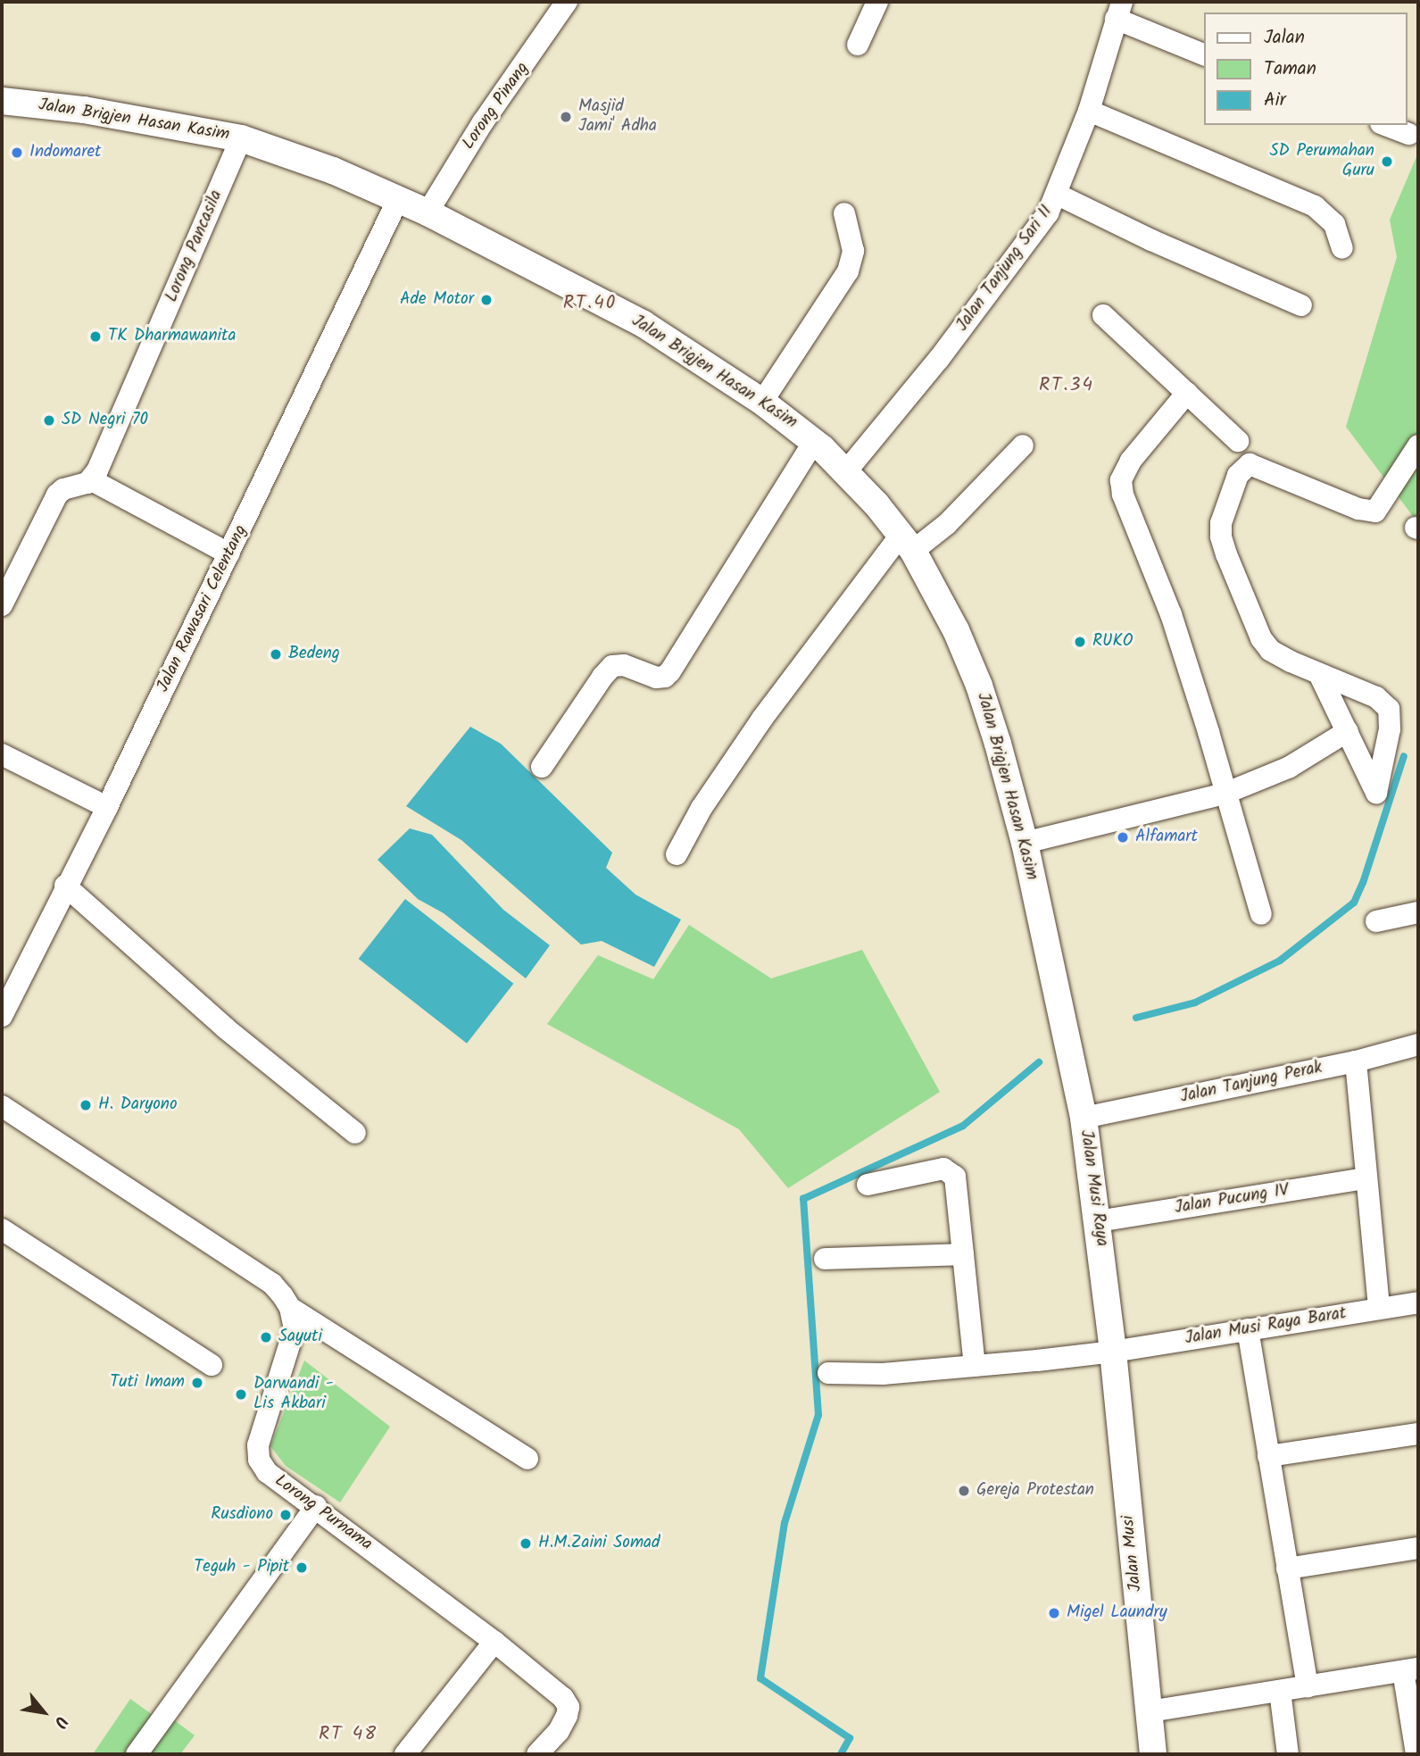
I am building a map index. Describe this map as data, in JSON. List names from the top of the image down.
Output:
{
  "streets": {
    "street": [
      "Lorong Pinang",
      "Jalan Brigjen Hasan Kasim",
      "Lorong Pancasila",
      "Jalan Tanjung Sari II",
      "Jalan Rawasari Celentang",
      "Jalan Tanjung Perak",
      "Jalan Musi Raya",
      "Jalan Pucung IV",
      "Jalan Musi Raya Barat",
      "Lorong Purnama",
      "Jalan Musi"
    ]
  },
  "crossings": [
    ["Lorong Pinang", "Jalan Brigjen Hasan Kasim"],
    ["Jalan Brigjen Hasan Kasim", "Lorong Pancasila"],
    ["Jalan Brigjen Hasan Kasim", "Jalan Tanjung Sari II"],
    ["Jalan Brigjen Hasan Kasim", "Jalan Rawasari Celentang"],
    ["Jalan Brigjen Hasan Kasim", "Jalan Musi Raya"],
    ["Jalan Tanjung Perak", "Jalan Musi Raya"],
    ["Jalan Musi Raya", "Jalan Pucung IV"],
    ["Jalan Musi Raya", "Jalan Musi Raya Barat"],
    ["Jalan Musi Raya", "Jalan Musi"],
    ["Jalan Musi Raya Barat", "Jalan Musi"]
  ],
  "districts": ["RT.40", "RT.34", "RT 48"],
  "places": [
    "Masjid Jami' Adha",
    "Indomaret",
    "SD Perumahan Guru",
    "Ade Motor",
    "TK Dharmawanita",
    "SD Negri 70",
    "RUKO",
    "Bedeng",
    "Alfamart",
    "H. Daryono",
    "Sayuti",
    "Tuti Imam",
    "Darwandi - Lis Akbari",
    "Gereja Protestan",
    "Rusdiono",
    "H.M.Zaini Somad",
    "Teguh - Pipit",
    "Migel Laundry"
  ],
  "legend": ["Jalan", "Taman", "Air"],
  "north": "bottom right"
}
